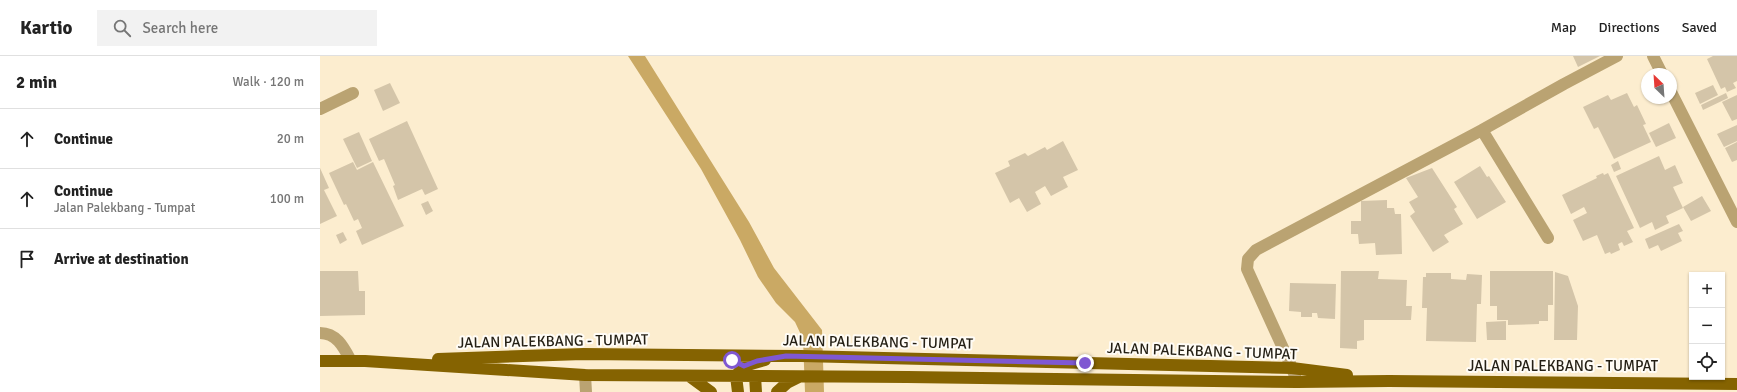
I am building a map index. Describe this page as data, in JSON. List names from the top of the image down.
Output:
{
  "streets": {
    "main road": ["JALAN PALEKBANG - TUMPAT"]
  },
  "north": "top left",
  "page": {
    "header": "Kartio",
    "search": "Search here",
    "nav": ["Map", "Directions", "Saved"],
    "heading": ["2 min", "Walk · 120 m"],
    "list": [
      ["Continue", "20 m"],
      ["Continue", "Jalan Palekbang - Tumpat", "100 m"],
      "Arrive at destination"
    ],
    "map_buttons": ["+", "−"]
  }
}
